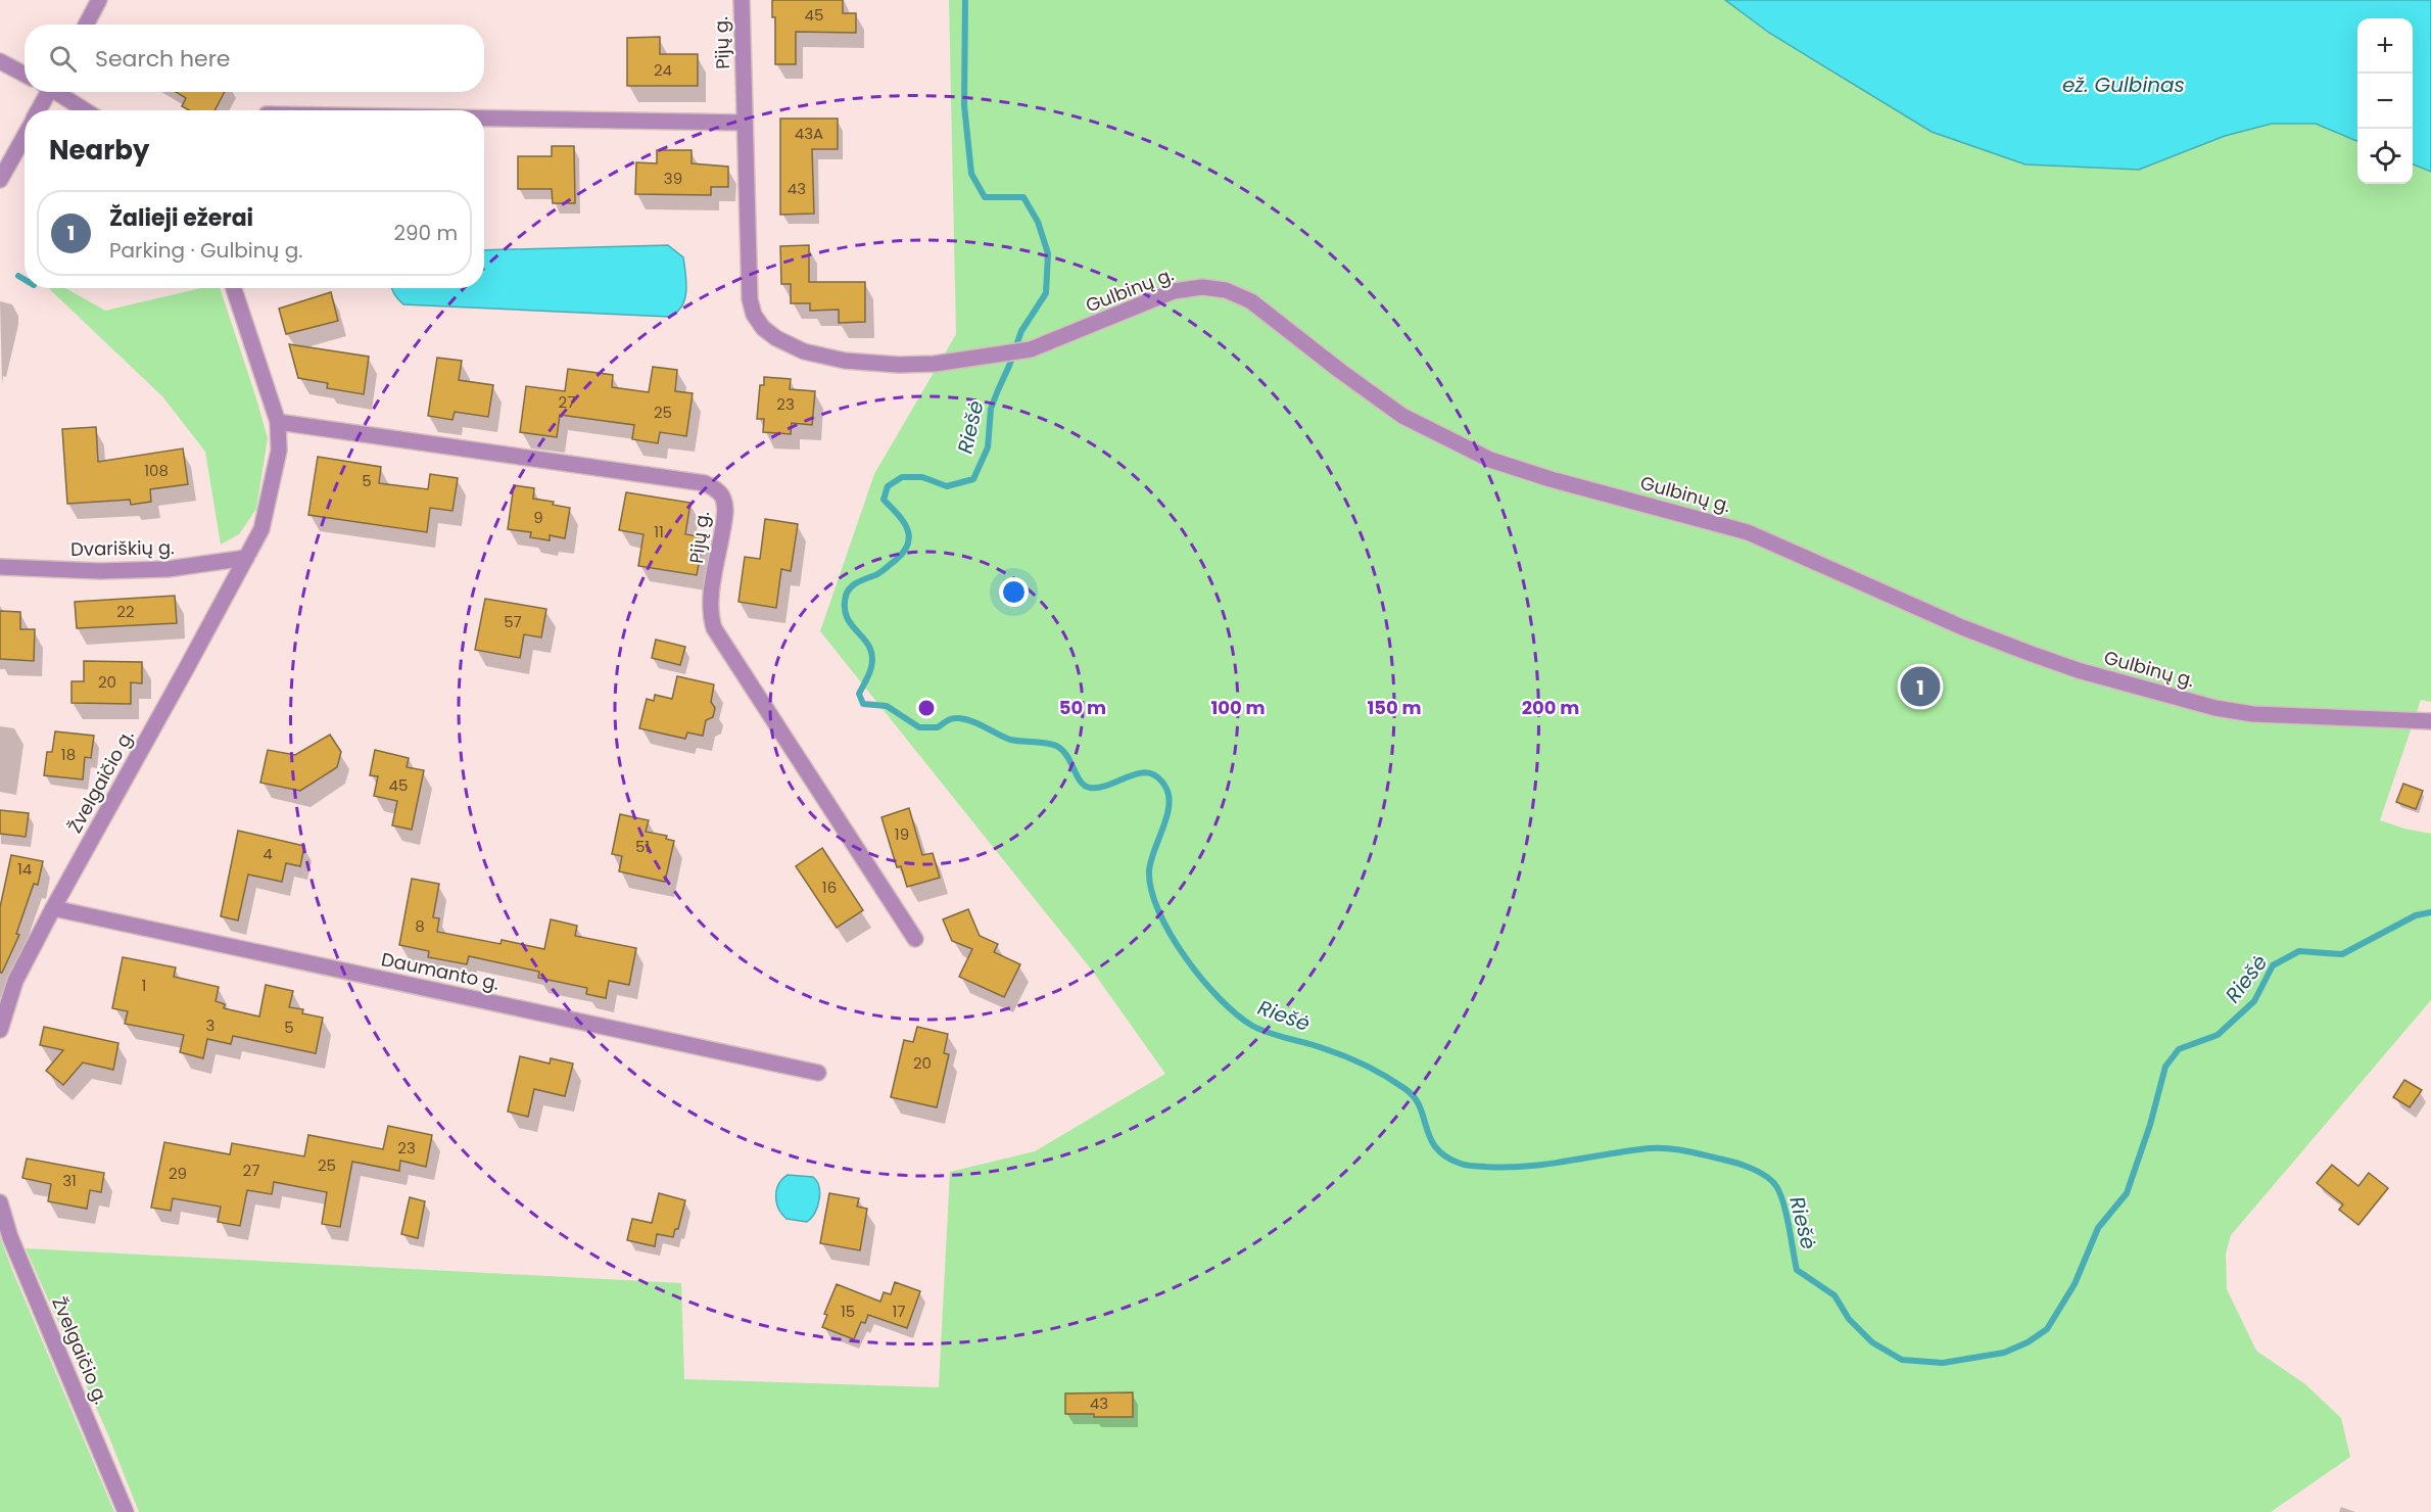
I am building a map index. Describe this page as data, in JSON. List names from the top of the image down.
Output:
{
  "streets": {
    "street": [
      "Pijų g.",
      "Gulbinų g.",
      "Dvariškių g.",
      "Žvelgaičio g.",
      "Daumanto g."
    ]
  },
  "crossings": [
    ["Pijų g.", "Gulbinų g."],
    ["Pijų g.", "Žvelgaičio g."],
    ["Dvariškių g.", "Žvelgaičio g."],
    ["Žvelgaičio g.", "Daumanto g."]
  ],
  "water": ["ež. Gulbinas", "Riešė"],
  "house_numbers": [
    "45",
    "24",
    "43A",
    "39",
    "43",
    "27",
    "23",
    "25",
    "108",
    "5",
    "9",
    "11",
    "22",
    "57",
    "20",
    "18",
    "45",
    "19",
    "51",
    "4",
    "14",
    "16",
    "8",
    "1",
    "3",
    "5",
    "20",
    "23",
    "25",
    "27",
    "29",
    "31",
    "15",
    "17",
    "43"
  ],
  "page": {
    "map_buttons": ["+", "−"],
    "search": "Search here",
    "heading": "Nearby",
    "list": [
      {
        "mark": "1",
        "name": "Žalieji ežerai",
        "note": "Parking · Gulbinų g.",
        "value": "290 m"
      }
    ],
    "pins": "1"
  },
  "rings": [
    "50 m",
    "100 m",
    "150 m",
    "200 m"
  ]
}
